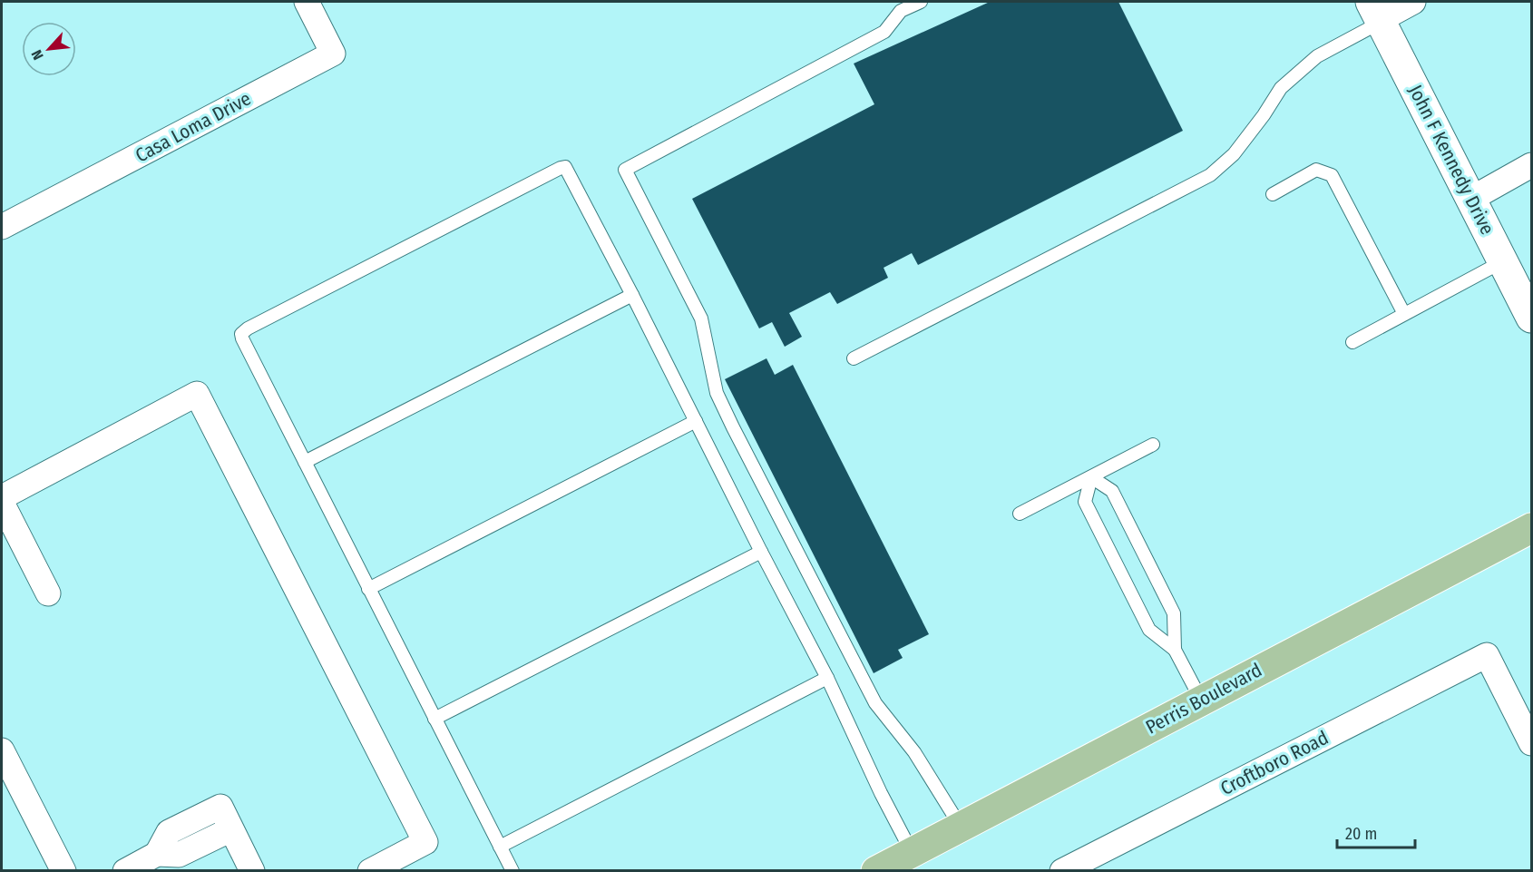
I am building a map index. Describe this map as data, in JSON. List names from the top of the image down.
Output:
{
  "streets": {
    "main road": ["Perris Boulevard"],
    "street": ["Casa Loma Drive", "John F Kennedy Drive", "Croftboro Road"]
  },
  "scale_bar": "20 m",
  "north": "bottom left"
}
